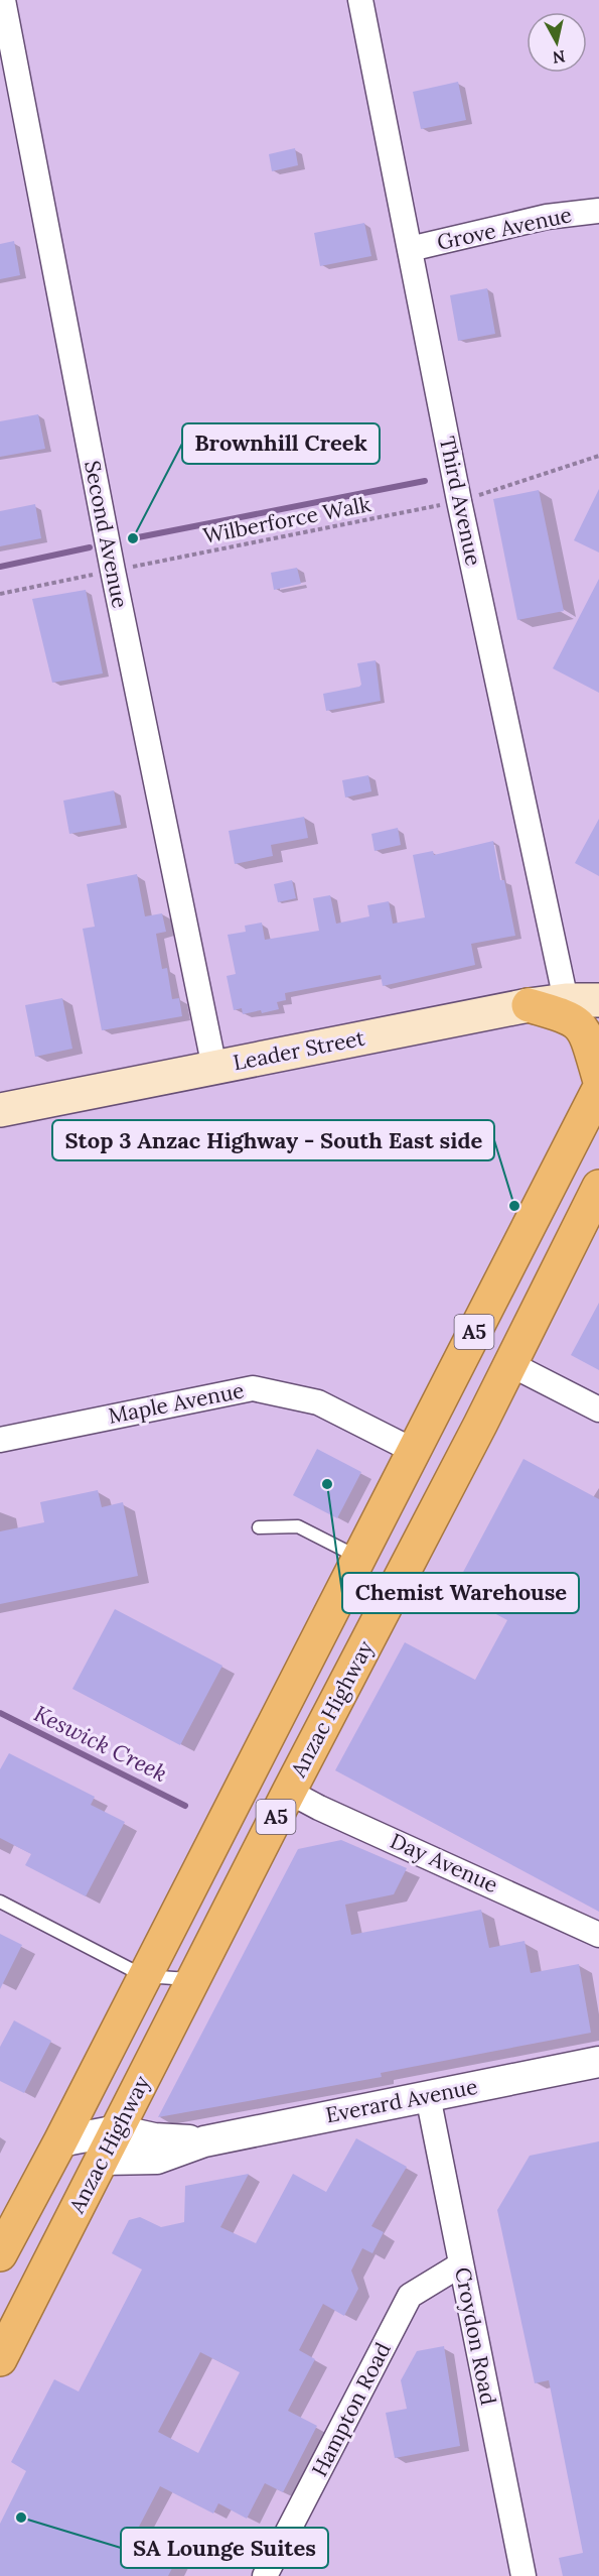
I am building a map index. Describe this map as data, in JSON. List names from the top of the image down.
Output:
{
  "streets": {
    "highway": ["A5", "Anzac Highway"],
    "main road": ["Leader Street"],
    "street": [
      "Grove Avenue",
      "Third Avenue",
      "Second Avenue",
      "Maple Avenue",
      "Day Avenue",
      "Everard Avenue",
      "Croydon Road",
      "Hampton Road"
    ],
    "path": ["Wilberforce Walk"]
  },
  "crossings": [
    ["Grove Avenue", "Third Avenue"],
    ["Third Avenue", "Leader Street"],
    ["Second Avenue", "Leader Street"],
    ["A5", "Maple Avenue"],
    ["A5", "Everard Avenue"],
    ["Anzac Highway", "Day Avenue"],
    ["Anzac Highway", "Everard Avenue"],
    ["Everard Avenue", "Croydon Road"],
    ["Croydon Road", "Hampton Road"]
  ],
  "water": ["Keswick Creek"],
  "places": [
    "Brownhill Creek",
    "Stop 3 Anzac Highway - South East side",
    "Chemist Warehouse",
    "SA Lounge Suites"
  ],
  "north": "bottom"
}
